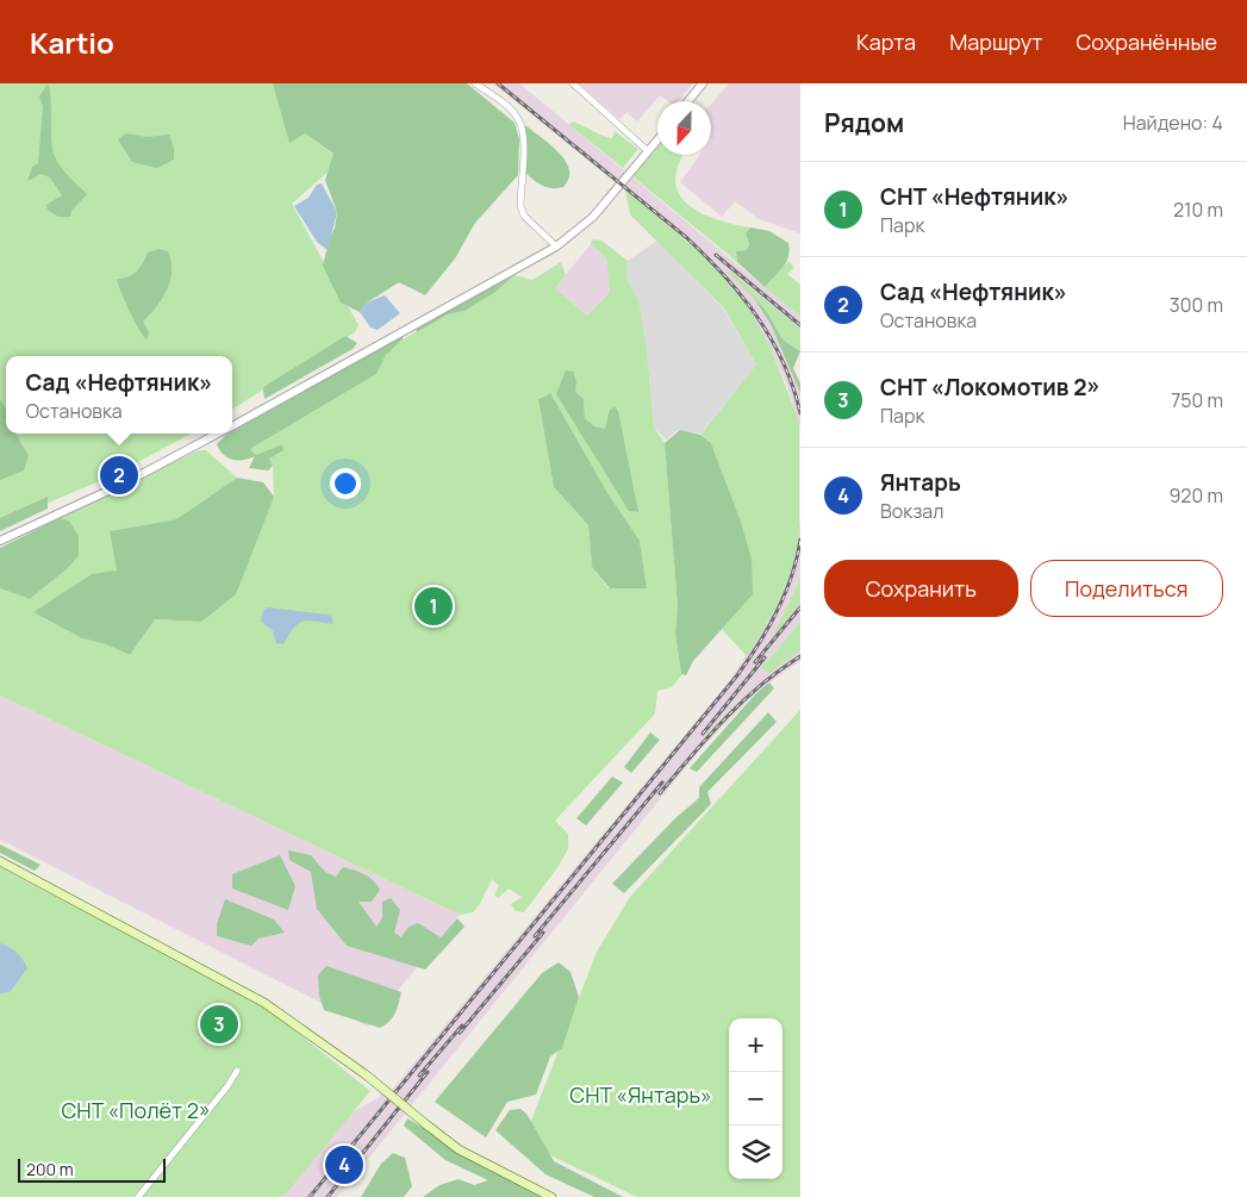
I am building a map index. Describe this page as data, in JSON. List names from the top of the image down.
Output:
{
  "parks": ["СНТ «Янтарь»", "СНТ «Полёт 2»"],
  "scale_bar": "200 m",
  "north": "bottom",
  "page": {
    "header": "Kartio",
    "nav": ["Карта", "Маршрут", "Сохранённые"],
    "heading": ["Рядом", "Найдено: 4"],
    "list": [
      {
        "mark": "1",
        "name": "СНТ «Нефтяник»",
        "note": "Парк",
        "value": "210 m"
      },
      {
        "mark": "2",
        "name": "Сад «Нефтяник»",
        "note": "Остановка",
        "value": "300 m"
      },
      {
        "mark": "3",
        "name": "СНТ «Локомотив 2»",
        "note": "Парк",
        "value": "750 m"
      },
      {
        "mark": "4",
        "name": "Янтарь",
        "note": "Вокзал",
        "value": "920 m"
      }
    ],
    "popup": ["Сад «Нефтяник»", "Остановка"],
    "pins": [
      "2",
      "1",
      "3",
      "4"
    ],
    "buttons": ["Сохранить", "Поделиться"],
    "map_buttons": ["+", "−"],
    "scale": "200 m"
  }
}
